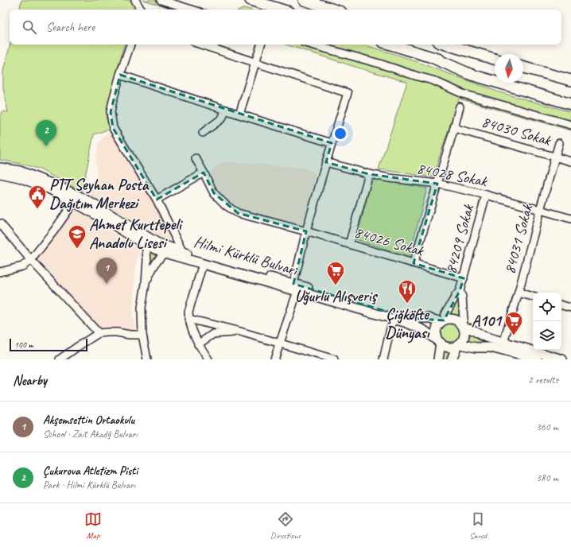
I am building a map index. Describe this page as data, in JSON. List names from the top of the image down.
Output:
{
  "streets": {
    "main road": ["Hilmi Kürklü Bulvarı"],
    "street": [
      "84030 Sokak",
      "84028 Sokak",
      "84209 Sokak",
      "84031 Sokak",
      "84026 Sokak"
    ]
  },
  "crossings": [
    ["84030 Sokak", "84031 Sokak"],
    ["84028 Sokak", "84209 Sokak"],
    ["84028 Sokak", "84031 Sokak"],
    ["84209 Sokak", "84026 Sokak"]
  ],
  "places": {
    "public building": ["PTT Seyhan Posta Dağıtım Merkezi"],
    "school or university": ["Ahmet Kurttepeli Anadolu Lisesi"],
    "supermarket": ["Uğurlu Alışveriş", "A101"],
    "restaurant": ["Çiğköfte Dünyası"]
  },
  "scale_bar": "100 m",
  "north": "bottom",
  "page": {
    "search": "Search here",
    "pins": ["2", "1"],
    "scale": "100 m",
    "heading": ["Nearby", "2 results"],
    "list": [
      {
        "mark": "1",
        "name": "Akşemsettin Ortaokulu",
        "note": "School · Zait Akadğ Bulvarı",
        "value": "360 m"
      },
      {
        "mark": "2",
        "name": "Çukurova Atletizm Pisti",
        "note": "Park · Hilmi Kürklü Bulvarı",
        "value": "380 m"
      }
    ],
    "nav": ["Map", "Directions", "Saved"]
  }
}
